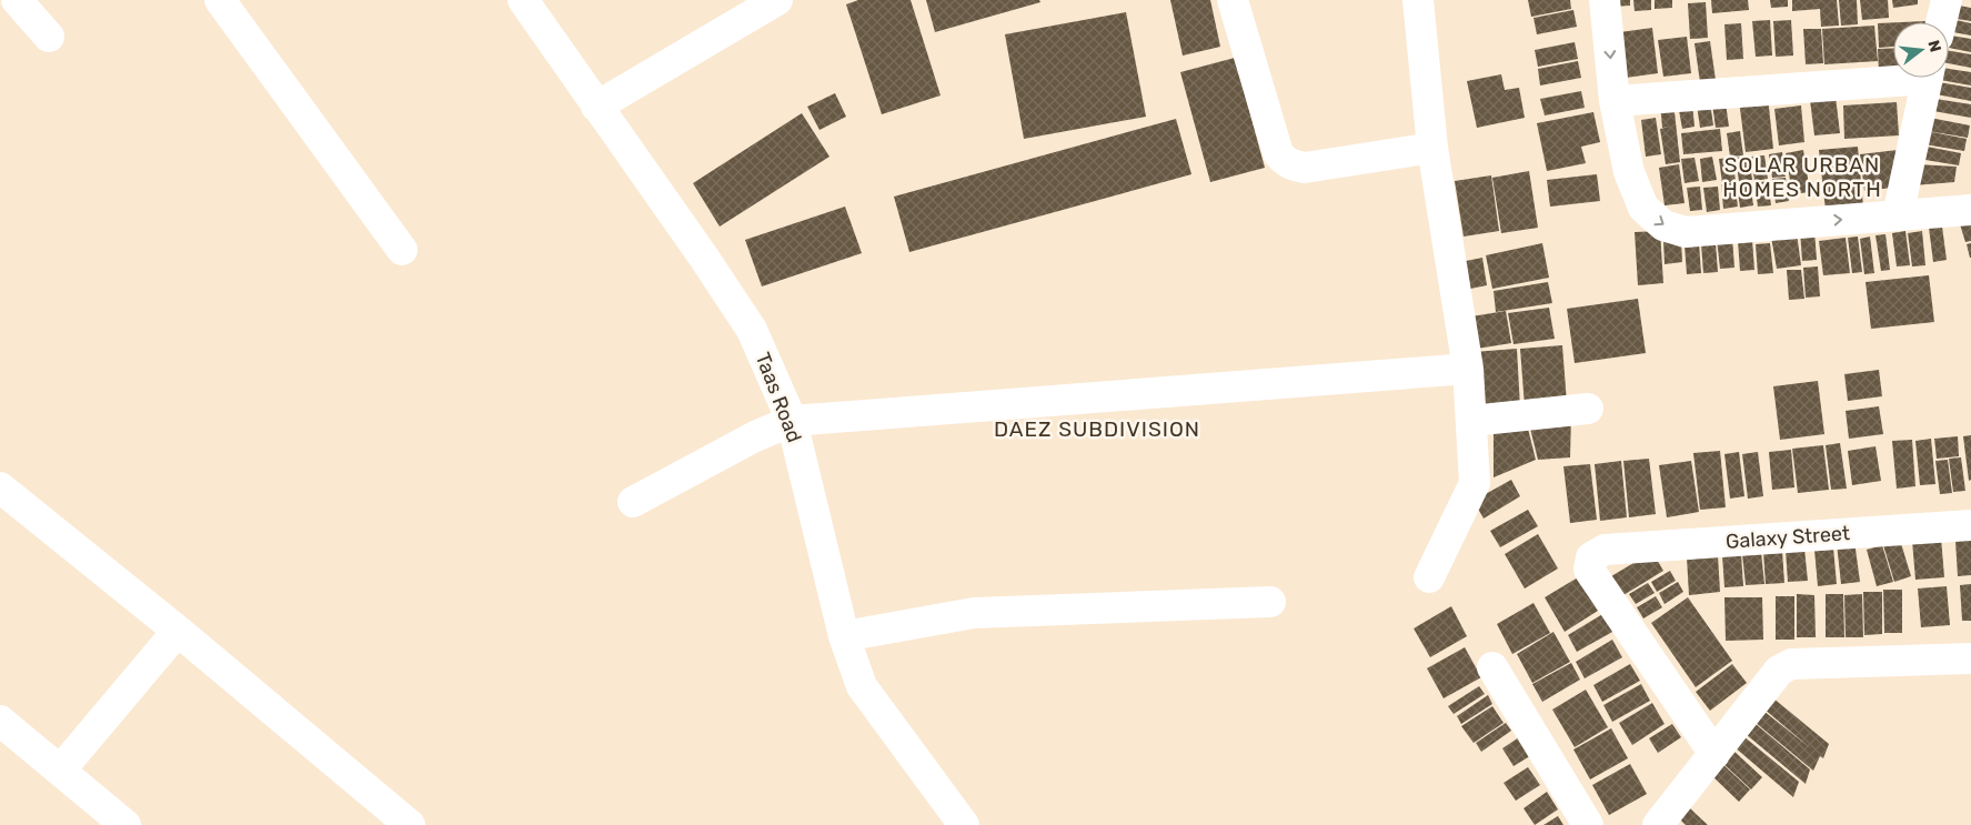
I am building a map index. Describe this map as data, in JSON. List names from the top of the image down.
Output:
{
  "streets": {
    "street": ["Taas Road", "Galaxy Street"]
  },
  "districts": ["SOLAR URBAN HOMES NORTH", "DAEZ SUBDIVISION"],
  "north": "right"
}
